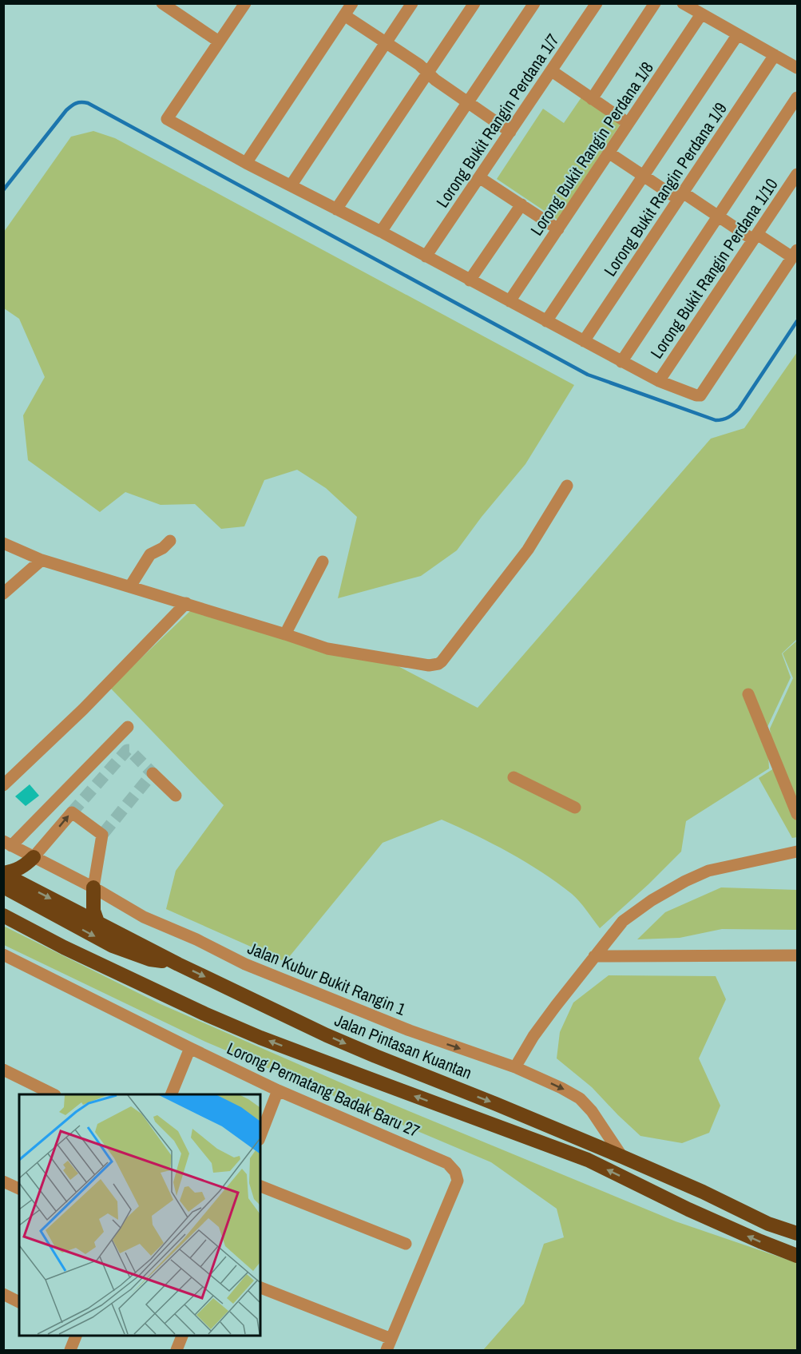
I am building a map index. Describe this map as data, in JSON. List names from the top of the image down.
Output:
{
  "streets": {
    "highway": ["Jalan Pintasan Kuantan"],
    "street": [
      "Lorong Bukit Rangin Perdana 1/7",
      "Lorong Bukit Rangin Perdana 1/8",
      "Lorong Bukit Rangin Perdana 1/9",
      "Lorong Bukit Rangin Perdana 1/10",
      "Jalan Kubur Bukit Rangin 1",
      "Lorong Permatang Badak Baru 27"
    ]
  },
  "crossings": [
    ["Jalan Kubur Bukit Rangin 1", "Jalan Pintasan Kuantan"]
  ],
  "one_way": ["Jalan Kubur Bukit Rangin 1"]
}
